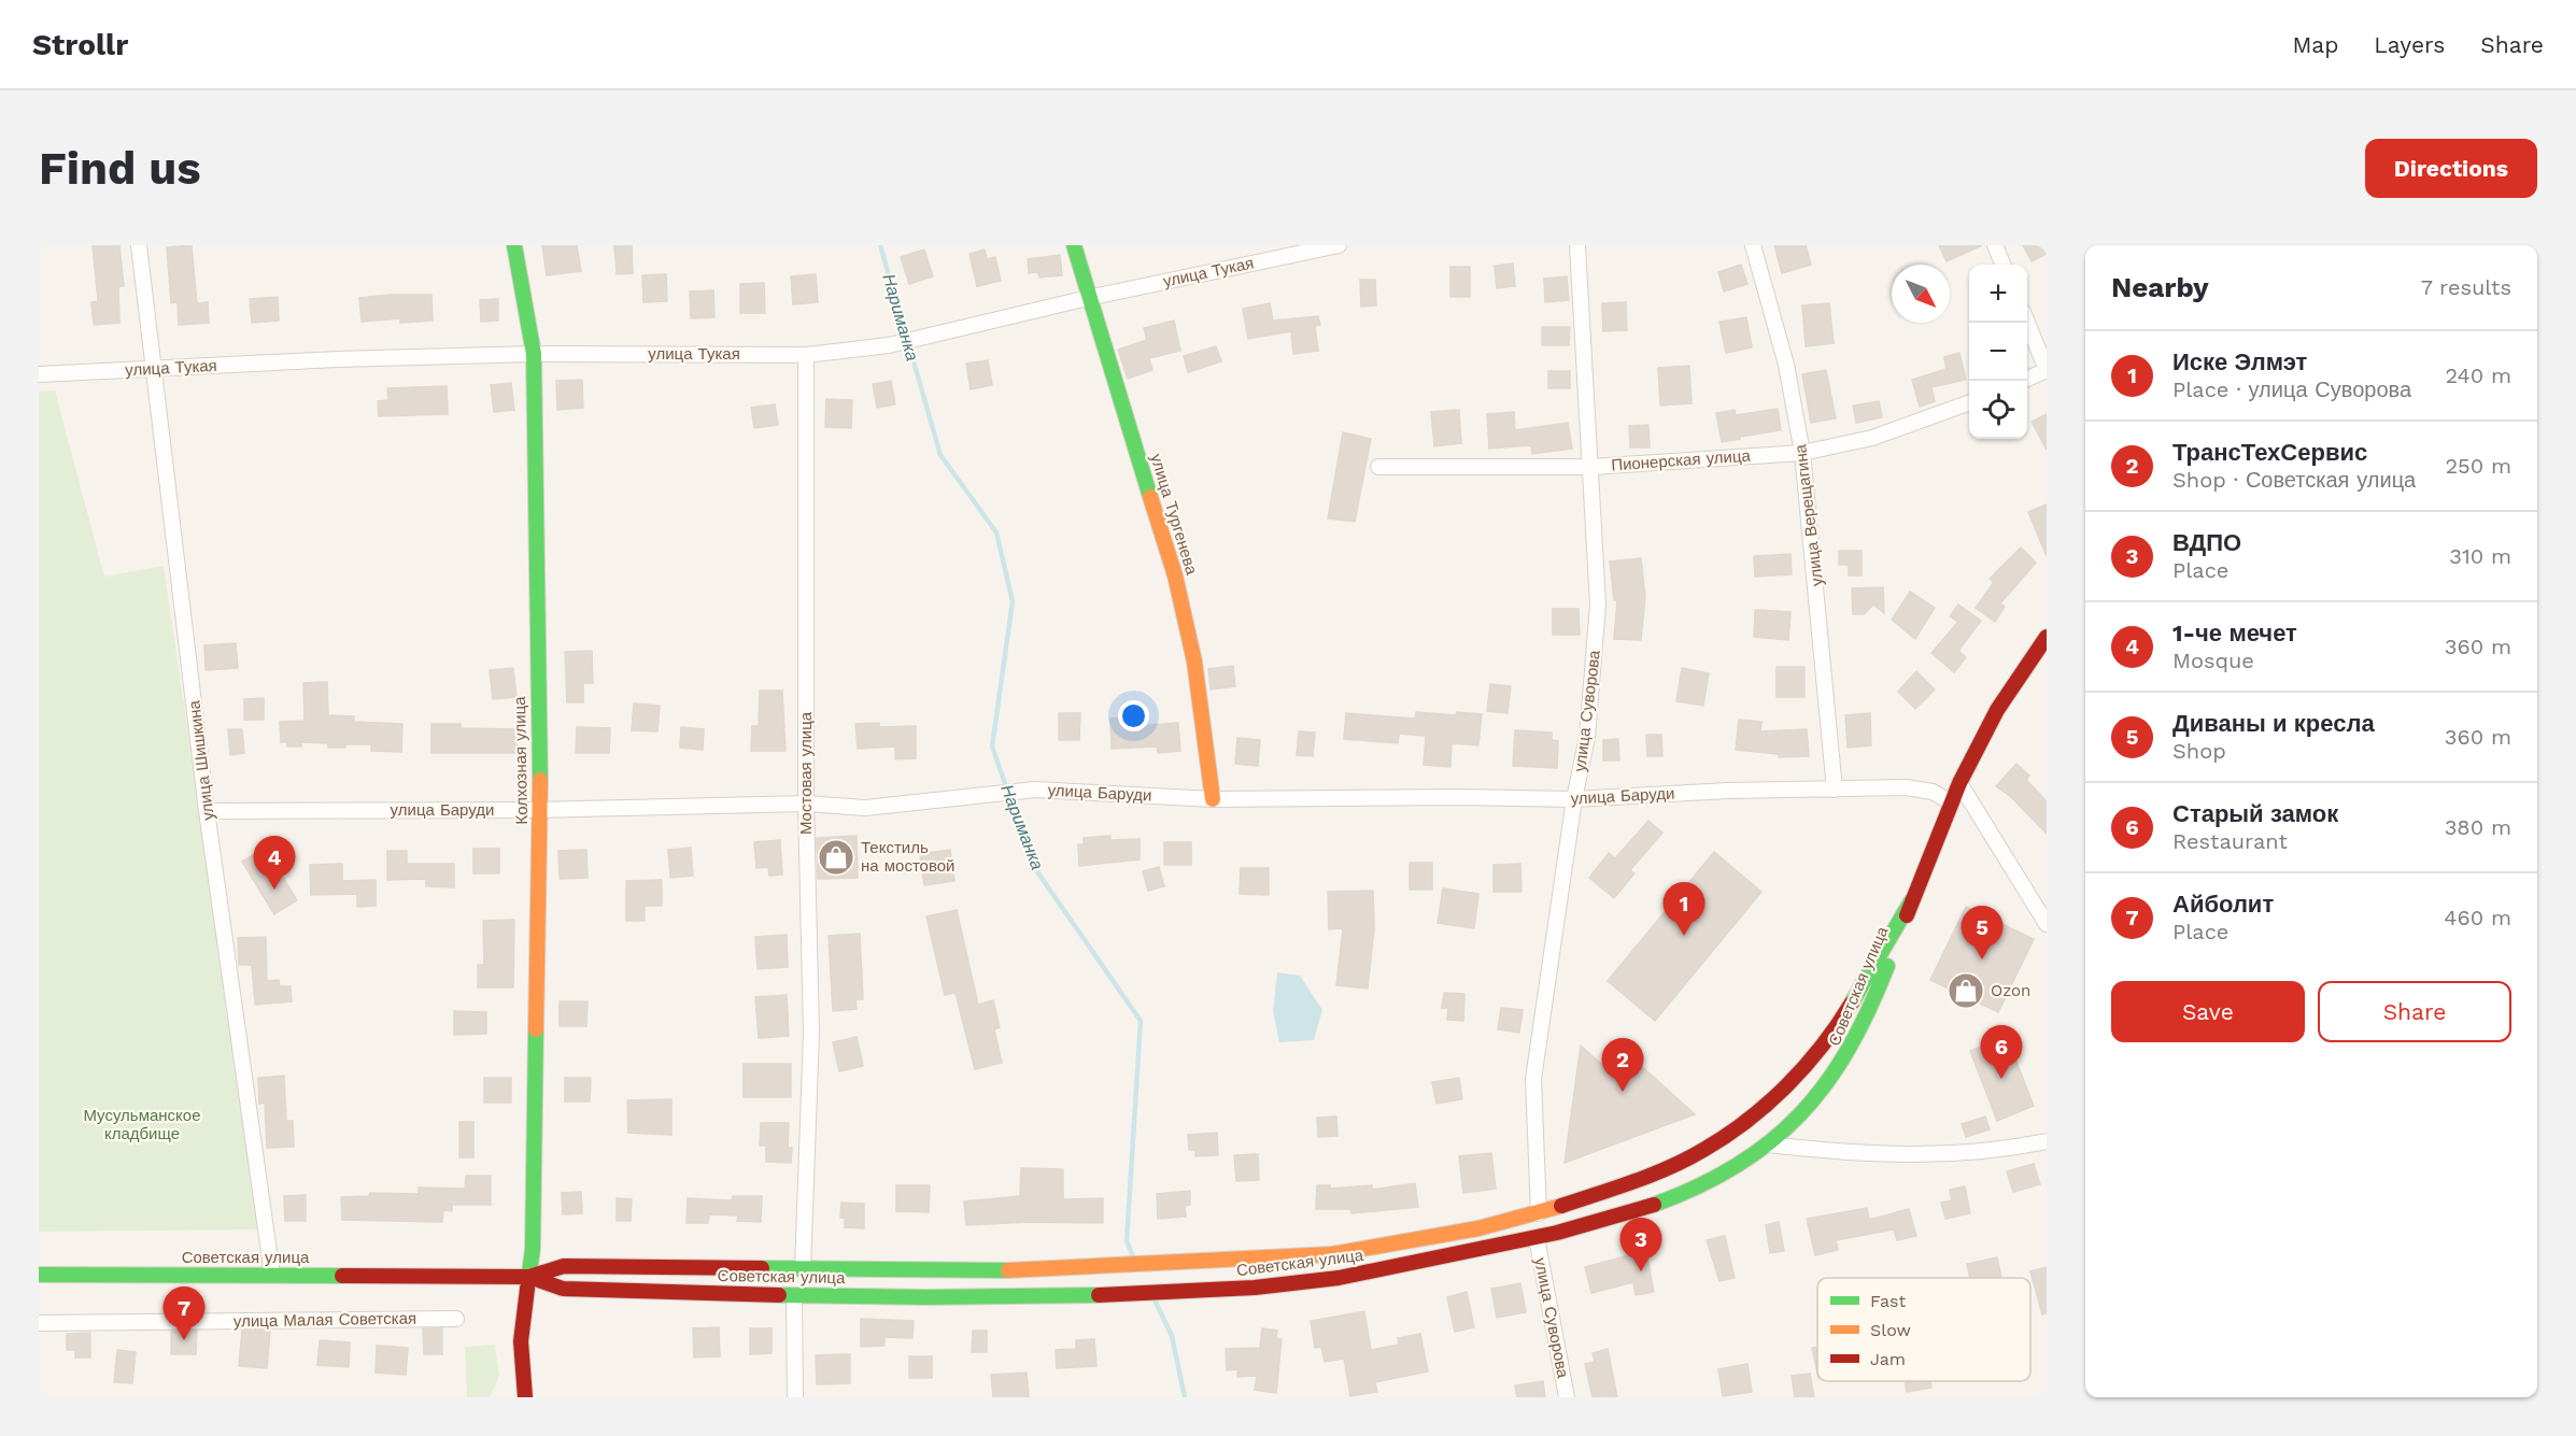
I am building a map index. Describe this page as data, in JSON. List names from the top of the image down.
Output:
{
  "streets": {
    "main road": ["улица Тургенева", "Колхозная улица", "Советская улица"],
    "street": [
      "улица Тукая",
      "Пионерская улица",
      "улица Верещагина",
      "улица Суворова",
      "улица Шишкина",
      "Мостовая улица",
      "улица Баруди",
      "улица Малая Советская"
    ]
  },
  "crossings": [
    ["улица Тукая", "улица Тургенева"],
    ["улица Тукая", "улица Шишкина"],
    ["улица Тукая", "Колхозная улица"],
    ["улица Тукая", "Мостовая улица"],
    ["Пионерская улица", "улица Верещагина"],
    ["Пионерская улица", "улица Суворова"],
    ["улица Тургенева", "улица Баруди"],
    ["улица Верещагина", "улица Баруди"],
    ["улица Суворова", "улица Баруди"],
    ["улица Суворова", "Советская улица"],
    ["улица Шишкина", "улица Баруди"],
    ["улица Шишкина", "Советская улица"],
    ["Колхозная улица", "улица Баруди"],
    ["Колхозная улица", "Советская улица"],
    ["Мостовая улица", "улица Баруди"],
    ["Мостовая улица", "Советская улица"],
    ["улица Баруди", "Советская улица"]
  ],
  "water": ["Нариманка"],
  "parks": ["Мусульманское кладбище"],
  "places": {
    "shop": ["Текстиль на мостовой", "Ozon"]
  },
  "legend": ["Fast", "Slow", "Jam"],
  "north": "bottom right",
  "page": {
    "header": "Strollr",
    "nav": ["Map", "Layers", "Share"],
    "buttons": [
      "Directions",
      ["Save", "Share"]
    ],
    "title": "Find us",
    "heading": ["Nearby", "7 results"],
    "map_buttons": ["+", "−"],
    "list": [
      {
        "mark": "1",
        "name": "Иске Элмэт",
        "note": "Place · улица Суворова",
        "value": "240 m"
      },
      {
        "mark": "2",
        "name": "ТрансТехСервис",
        "note": "Shop · Советская улица",
        "value": "250 m"
      },
      {
        "mark": "3",
        "name": "ВДПО",
        "note": "Place",
        "value": "310 m"
      },
      {
        "mark": "4",
        "name": "1-че мечет",
        "note": "Mosque",
        "value": "360 m"
      },
      {
        "mark": "5",
        "name": "Диваны и кресла",
        "note": "Shop",
        "value": "360 m"
      },
      {
        "mark": "6",
        "name": "Старый замок",
        "note": "Restaurant",
        "value": "380 m"
      },
      {
        "mark": "7",
        "name": "Айболит",
        "note": "Place",
        "value": "460 m"
      }
    ],
    "pins": [
      "4",
      "1",
      "5",
      "6",
      "2",
      "3",
      "7"
    ]
  }
}
